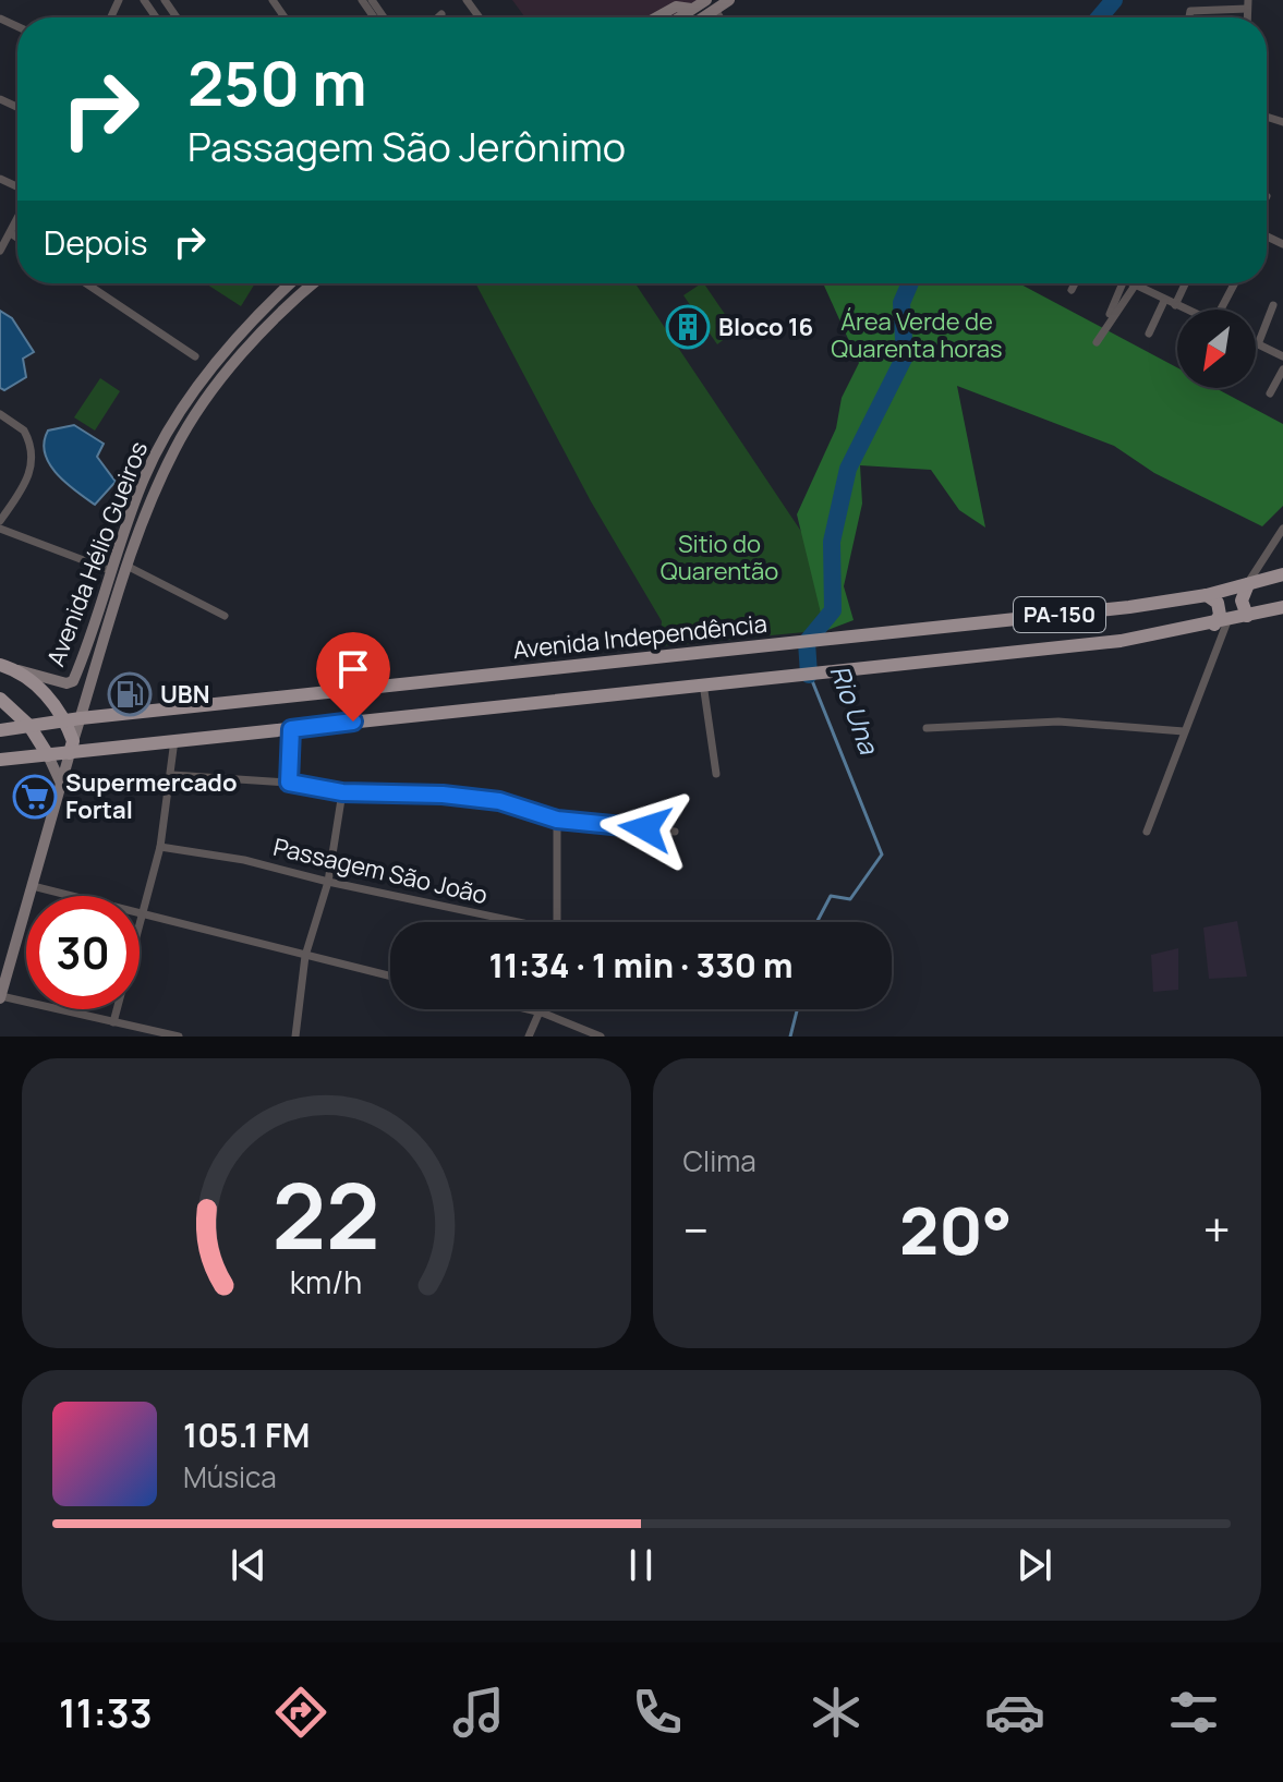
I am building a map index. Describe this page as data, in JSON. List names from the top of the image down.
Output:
{
  "streets": {
    "main road": ["Avenida Hélio Gueiros", "PA-150", "Avenida Independência"],
    "street": ["Passagem São João"]
  },
  "water": ["Rio Una"],
  "parks": ["Área Verde de Quarenta horas", "Sitio do Quarentão"],
  "places": {
    "building": ["Bloco 16"],
    "fuel station": ["UBN"],
    "supermarket": ["Supermercado Fortal"]
  },
  "north": "bottom left",
  "page": {
    "turn": ["250 m", "Passagem São Jerônimo"],
    "then": "Depois",
    "limit": "30",
    "trip": "11:34 · 1 min · 330 m",
    "tile": "Clima",
    "heat": ["−", "20°", "+"],
    "song": ["105.1 FM", "Música"],
    "tabs": "11:33",
    "gauge": ["22", "km/h"]
  }
}
